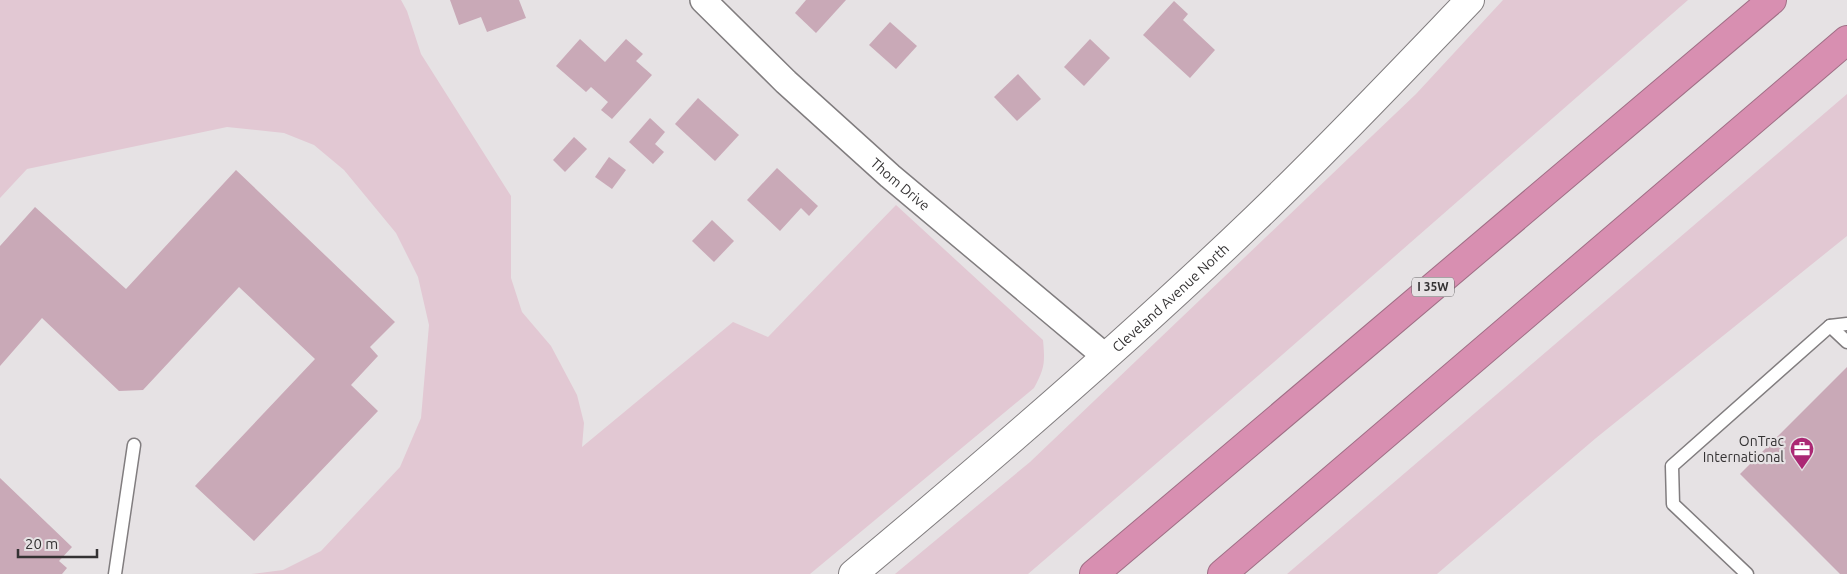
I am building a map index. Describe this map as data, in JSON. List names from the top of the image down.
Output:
{
  "streets": {
    "highway": ["I 35W"],
    "street": ["Thom Drive", "Cleveland Avenue North"]
  },
  "crossings": [
    ["Thom Drive", "Cleveland Avenue North"]
  ],
  "places": {
    "office": ["OnTrac International"]
  },
  "scale_bar": "20 m"
}
